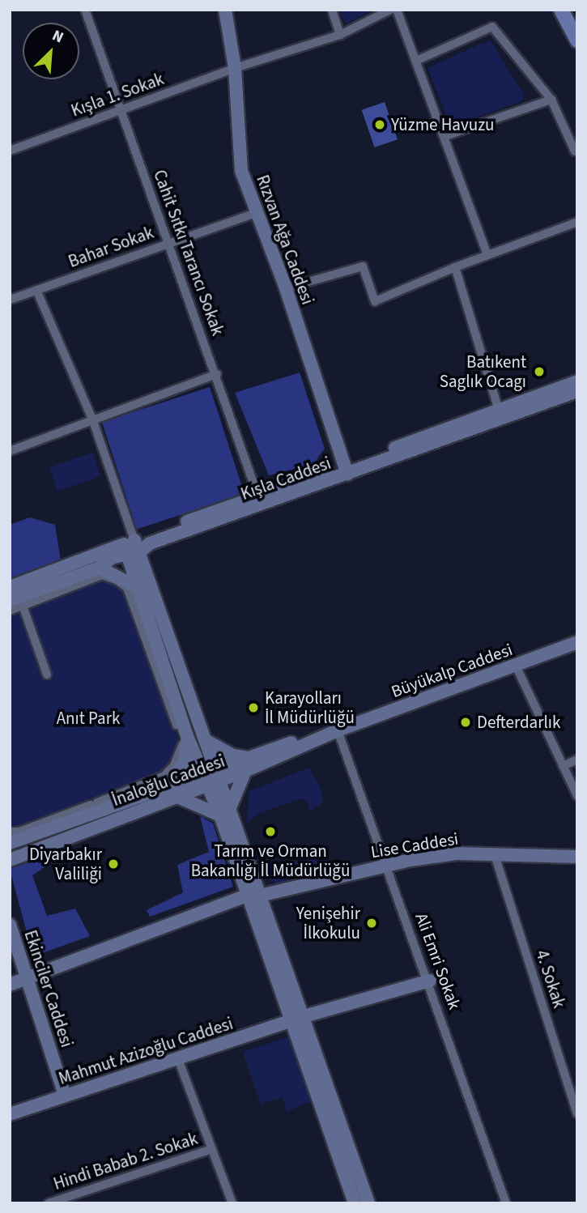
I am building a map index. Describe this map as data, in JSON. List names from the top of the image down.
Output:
{
  "streets": {
    "street": [
      "Kışla 1. Sokak",
      "Rızvan Ağa Caddesi",
      "Bahar Sokak",
      "Cahit Sıtkı Tarancı Sokak",
      "Kışla Caddesi",
      "Büyükalp Caddesi",
      "İnaloğlu Caddesi",
      "Lise Caddesi",
      "Ali Emri Sokak",
      "4. Sokak",
      "Ekinciler Caddesi",
      "Mahmut Azizoğlu Caddesi",
      "Hindi Babab 2. Sokak"
    ]
  },
  "crossings": [
    ["Kışla 1. Sokak", "Rızvan Ağa Caddesi"],
    ["Kışla 1. Sokak", "Cahit Sıtkı Tarancı Sokak"],
    ["Rızvan Ağa Caddesi", "Bahar Sokak"],
    ["Rızvan Ağa Caddesi", "Kışla Caddesi"],
    ["Bahar Sokak", "Cahit Sıtkı Tarancı Sokak"],
    ["Cahit Sıtkı Tarancı Sokak", "Kışla Caddesi"],
    ["Büyükalp Caddesi", "İnaloğlu Caddesi"],
    ["Büyükalp Caddesi", "Ali Emri Sokak"],
    ["Lise Caddesi", "Ali Emri Sokak"],
    ["Lise Caddesi", "4. Sokak"],
    ["Lise Caddesi", "Ekinciler Caddesi"],
    ["Ali Emri Sokak", "Mahmut Azizoğlu Caddesi"],
    ["Ekinciler Caddesi", "Mahmut Azizoğlu Caddesi"]
  ],
  "parks": ["Anıt Park"],
  "places": [
    "Yüzme Havuzu",
    "Batıkent Saglık Ocagı",
    "Karayolları İl Müdürlüğü",
    "Defterdarlık",
    "Tarım ve Orman Bakanlığı İl Müdürlüğü",
    "Diyarbakır Valiliği",
    "Yenişehir İlkokulu"
  ],
  "north": "top right"
}
